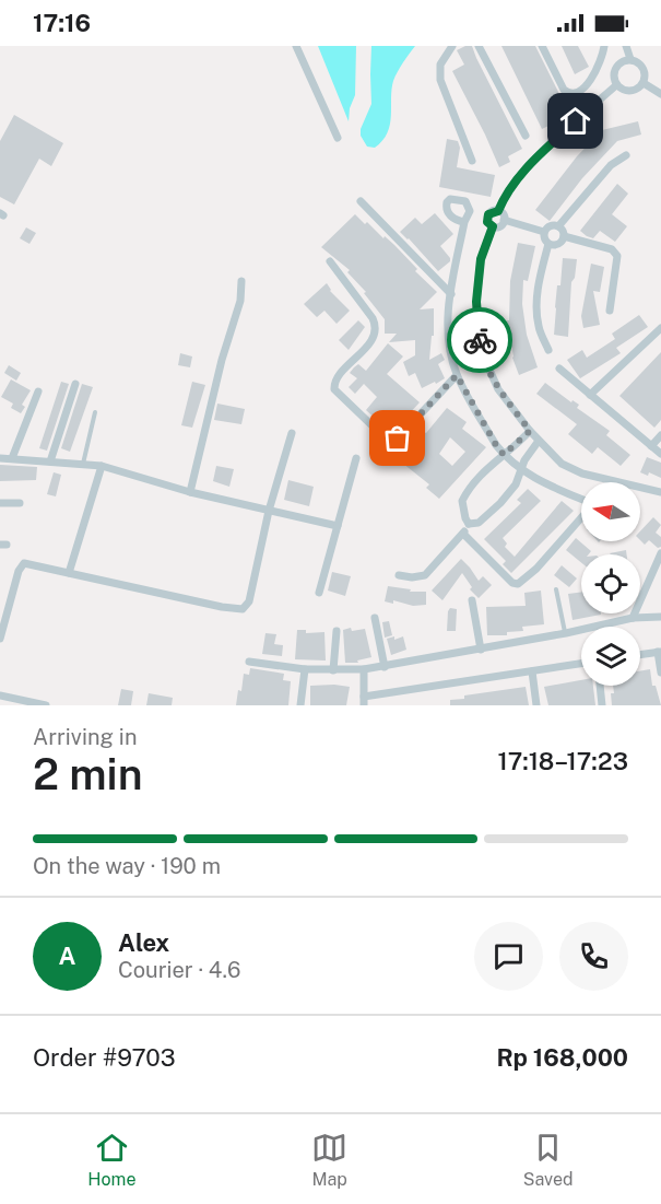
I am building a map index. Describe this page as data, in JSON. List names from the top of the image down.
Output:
{
  "north": "left",
  "page": {
    "status": "17:16",
    "heading": ["2 min", "Arriving in", "17:18–17:23"],
    "panel": [
      "Alex",
      "Courier · 4.6",
      "Order #9703",
      "Rp 168,000"
    ],
    "bar": "On the way · 190 m",
    "round": "A",
    "tabs": ["Home", "Map", "Saved"]
  }
}
